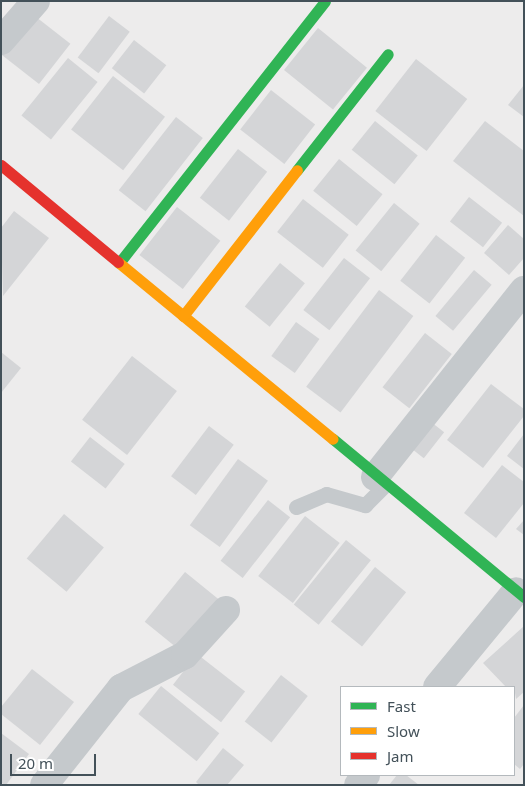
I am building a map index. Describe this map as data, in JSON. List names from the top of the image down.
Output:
{
  "legend": ["Fast", "Slow", "Jam"],
  "scale_bar": "20 m"
}
